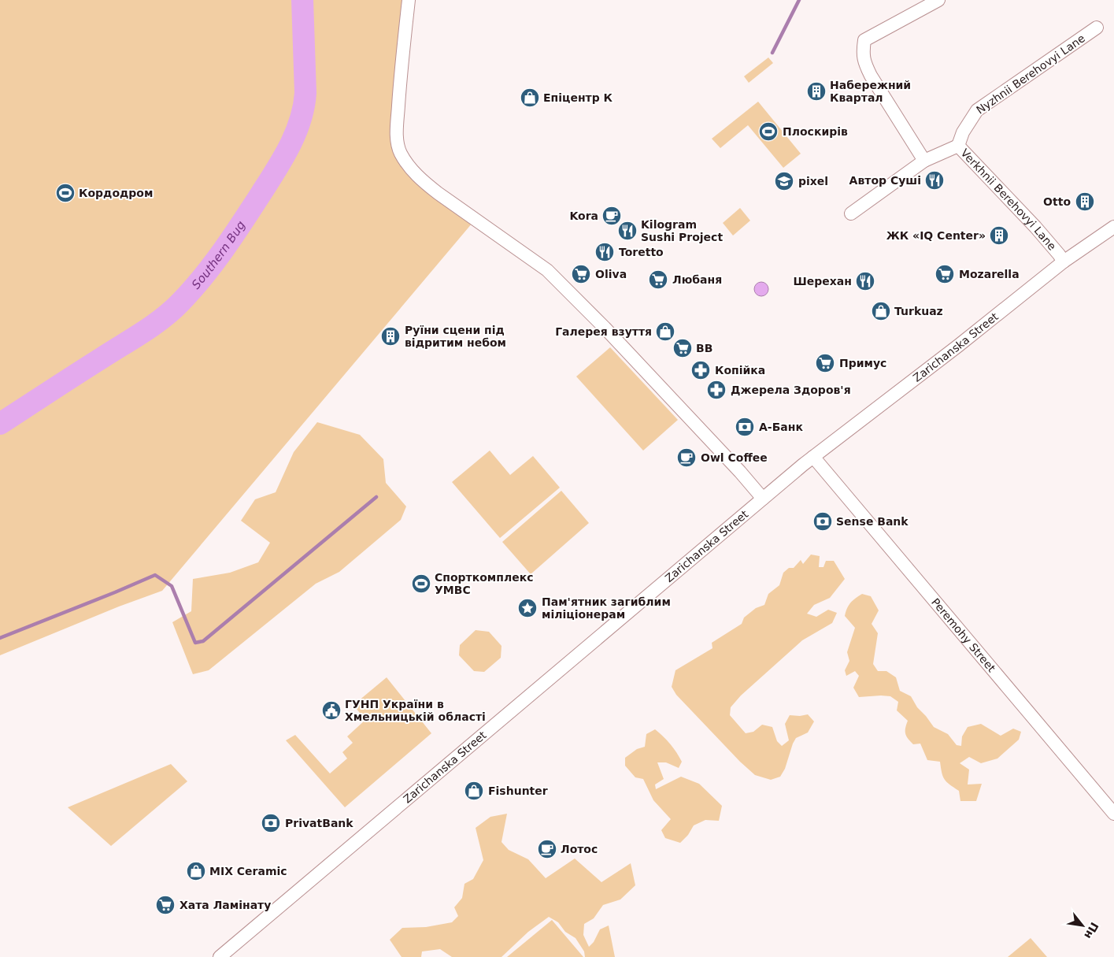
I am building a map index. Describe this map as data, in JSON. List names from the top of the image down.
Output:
{
  "streets": {
    "street": [
      "Nyzhnii Berehovyi Lane",
      "Verkhnii Berehovyi Lane",
      "Zarichanska Street",
      "Peremohy Street"
    ]
  },
  "crossings": [
    ["Nyzhnii Berehovyi Lane", "Verkhnii Berehovyi Lane"],
    ["Verkhnii Berehovyi Lane", "Zarichanska Street"],
    ["Zarichanska Street", "Peremohy Street"]
  ],
  "water": ["Southern Bug"],
  "places": {
    "building": [
      "Набережний Квартал",
      "Otto",
      "ЖК «IQ Center»",
      "Руїни сцени під відритим небом"
    ],
    "shop": [
      "Епіцентр К",
      "Turkuaz",
      "Галерея взуття",
      "Fishunter",
      "MIX Ceramic"
    ],
    "sports": ["Плоскирів", "Кордодром", "Спорткомплекс УМВС"],
    "restaurant": [
      "Автор Суші",
      "Kilogram Sushi Project",
      "Toretto",
      "Шерехан"
    ],
    "school or university": ["pixel"],
    "cafe": ["Kora", "Owl Coffee", "Лотос"],
    "supermarket": [
      "Oliva",
      "Mozarella",
      "Любаня",
      "ВВ",
      "Примус",
      "Хата Ламінату"
    ],
    "pharmacy": ["Копійка", "Джерела Здоров'я"],
    "bank": ["А-Банк", "Sense Bank", "PrivatBank"],
    "place": ["Пам'ятник загиблим міліціонерам"],
    "public building": ["ГУНП України в Хмельницькій області"]
  },
  "north": "bottom right"
}
